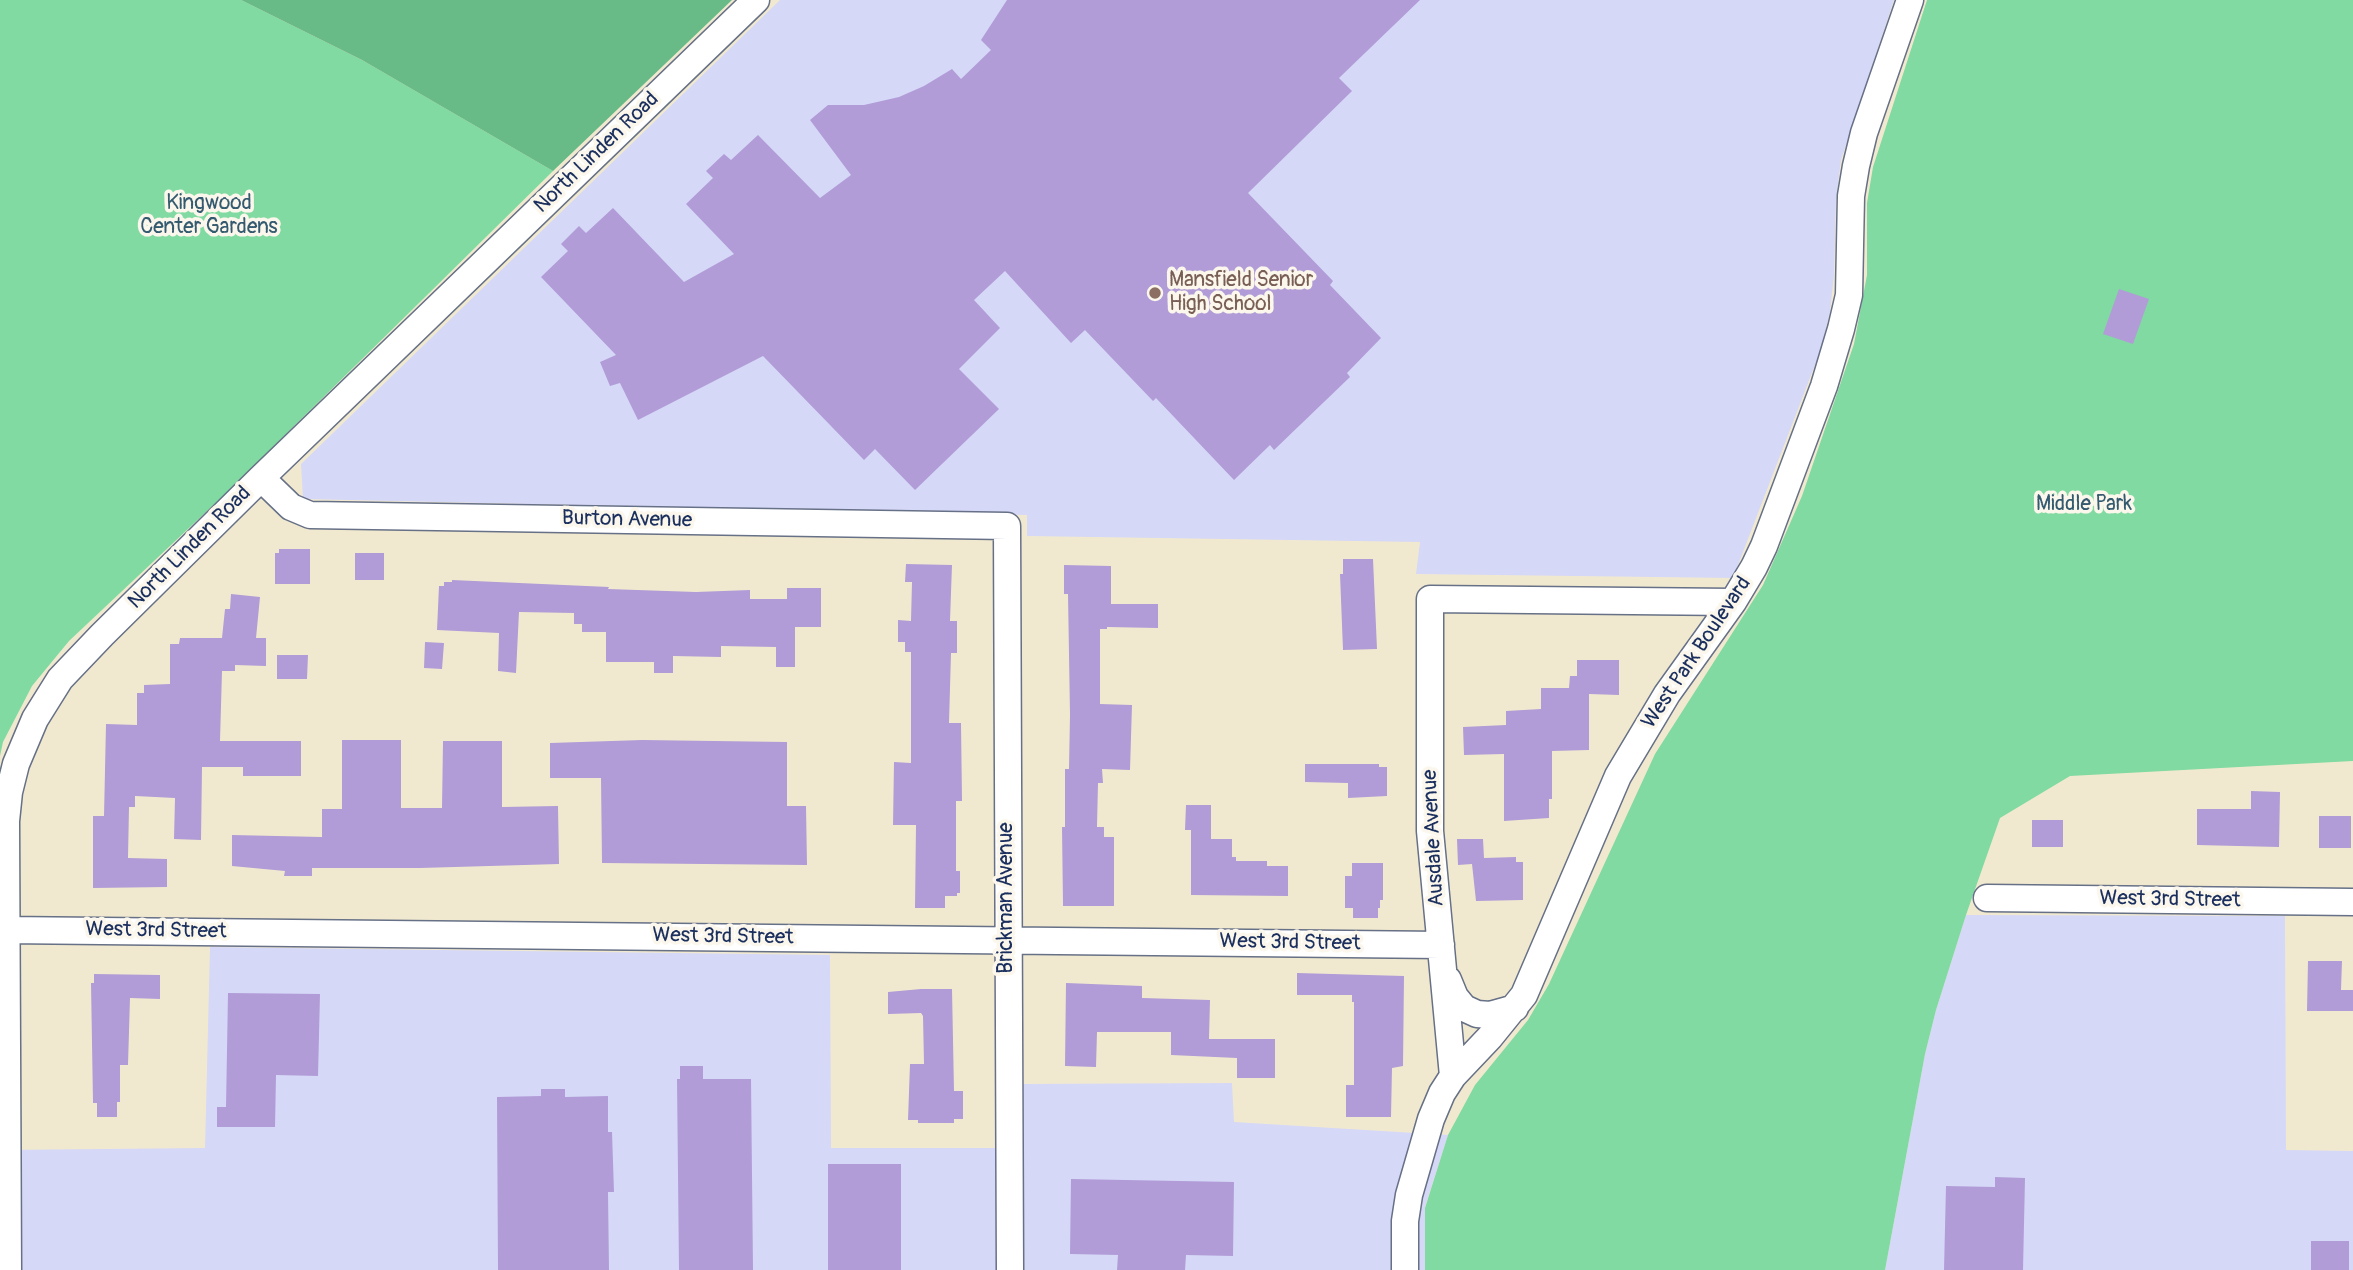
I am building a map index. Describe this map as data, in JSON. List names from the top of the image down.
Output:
{
  "streets": {
    "street": [
      "North Linden Road",
      "Burton Avenue",
      "West Park Boulevard",
      "Ausdale Avenue",
      "Brickman Avenue",
      "West 3rd Street"
    ]
  },
  "crossings": [
    ["North Linden Road", "Burton Avenue"],
    ["North Linden Road", "West 3rd Street"],
    ["Burton Avenue", "Brickman Avenue"],
    ["West Park Boulevard", "Ausdale Avenue"],
    ["Ausdale Avenue", "West 3rd Street"],
    ["Brickman Avenue", "West 3rd Street"]
  ],
  "parks": ["Kingwood Center Gardens", "Middle Park"],
  "places": ["Mansfield Senior High School"]
}
